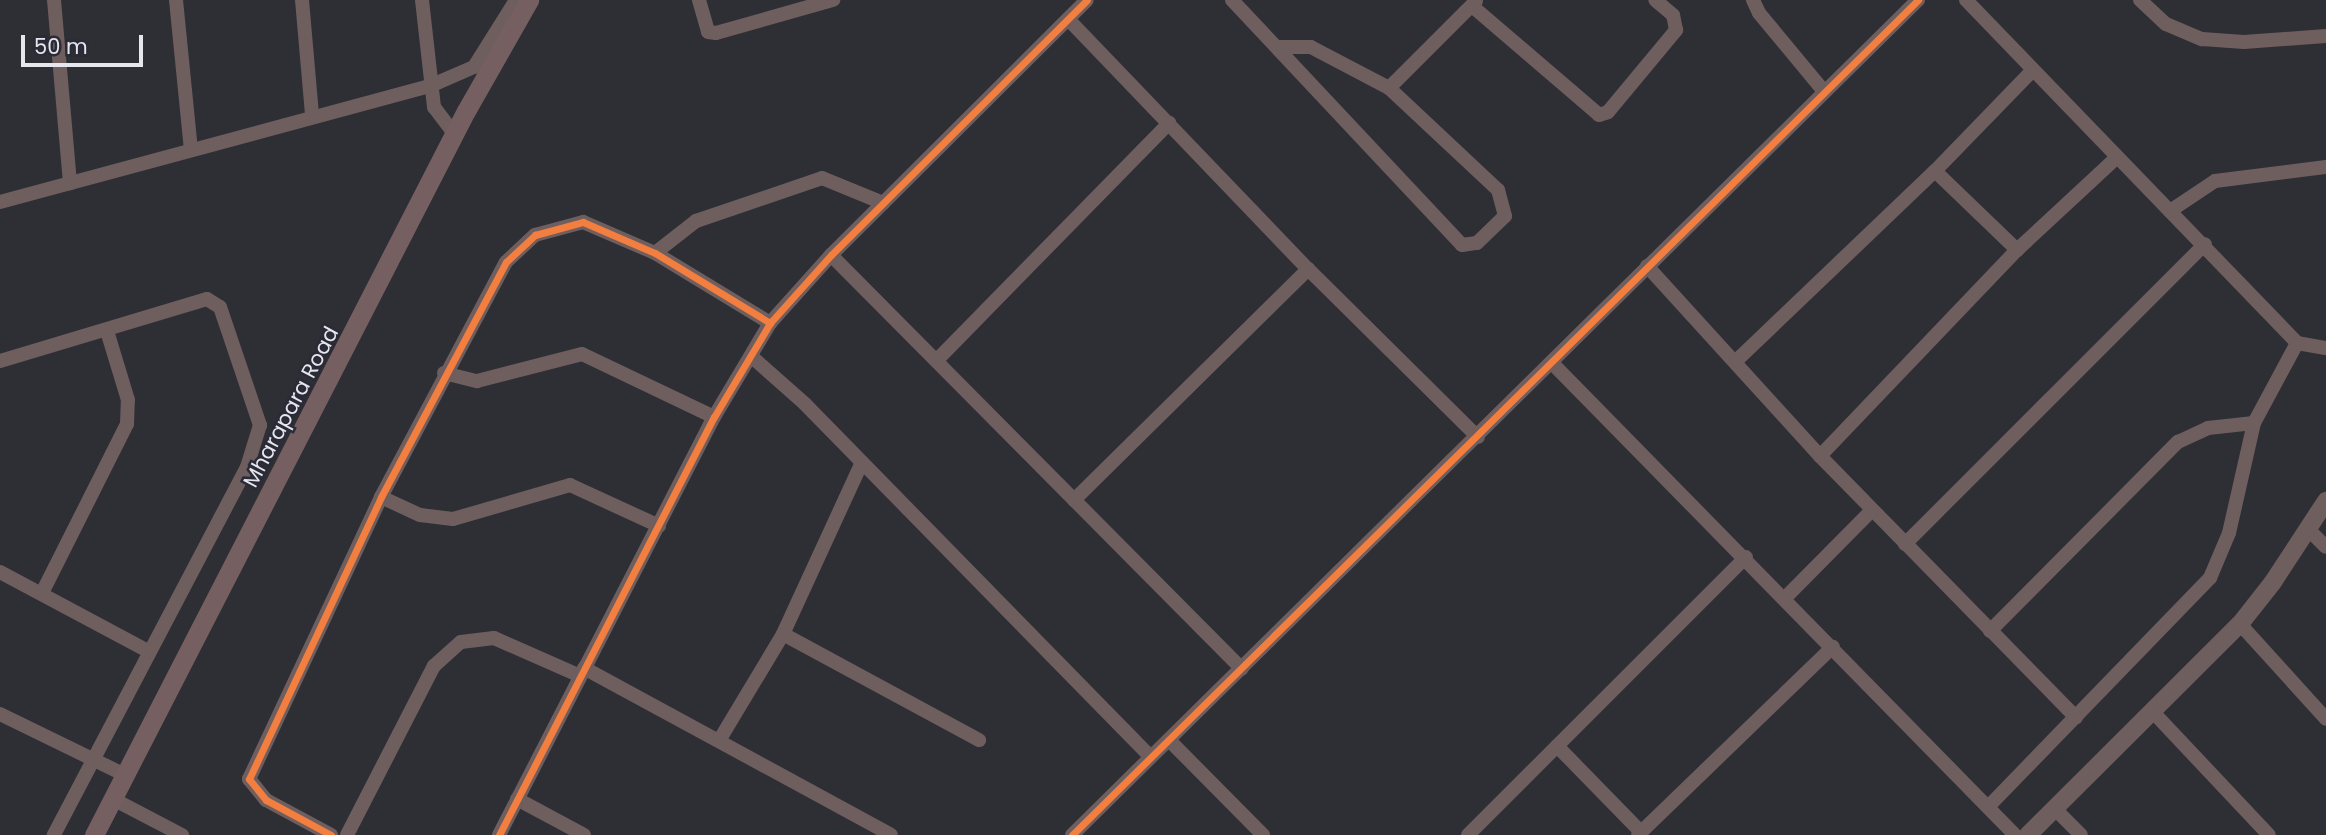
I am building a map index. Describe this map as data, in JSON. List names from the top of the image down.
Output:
{
  "streets": {
    "main road": ["Mharapara Road"]
  },
  "scale_bar": "50 m"
}
